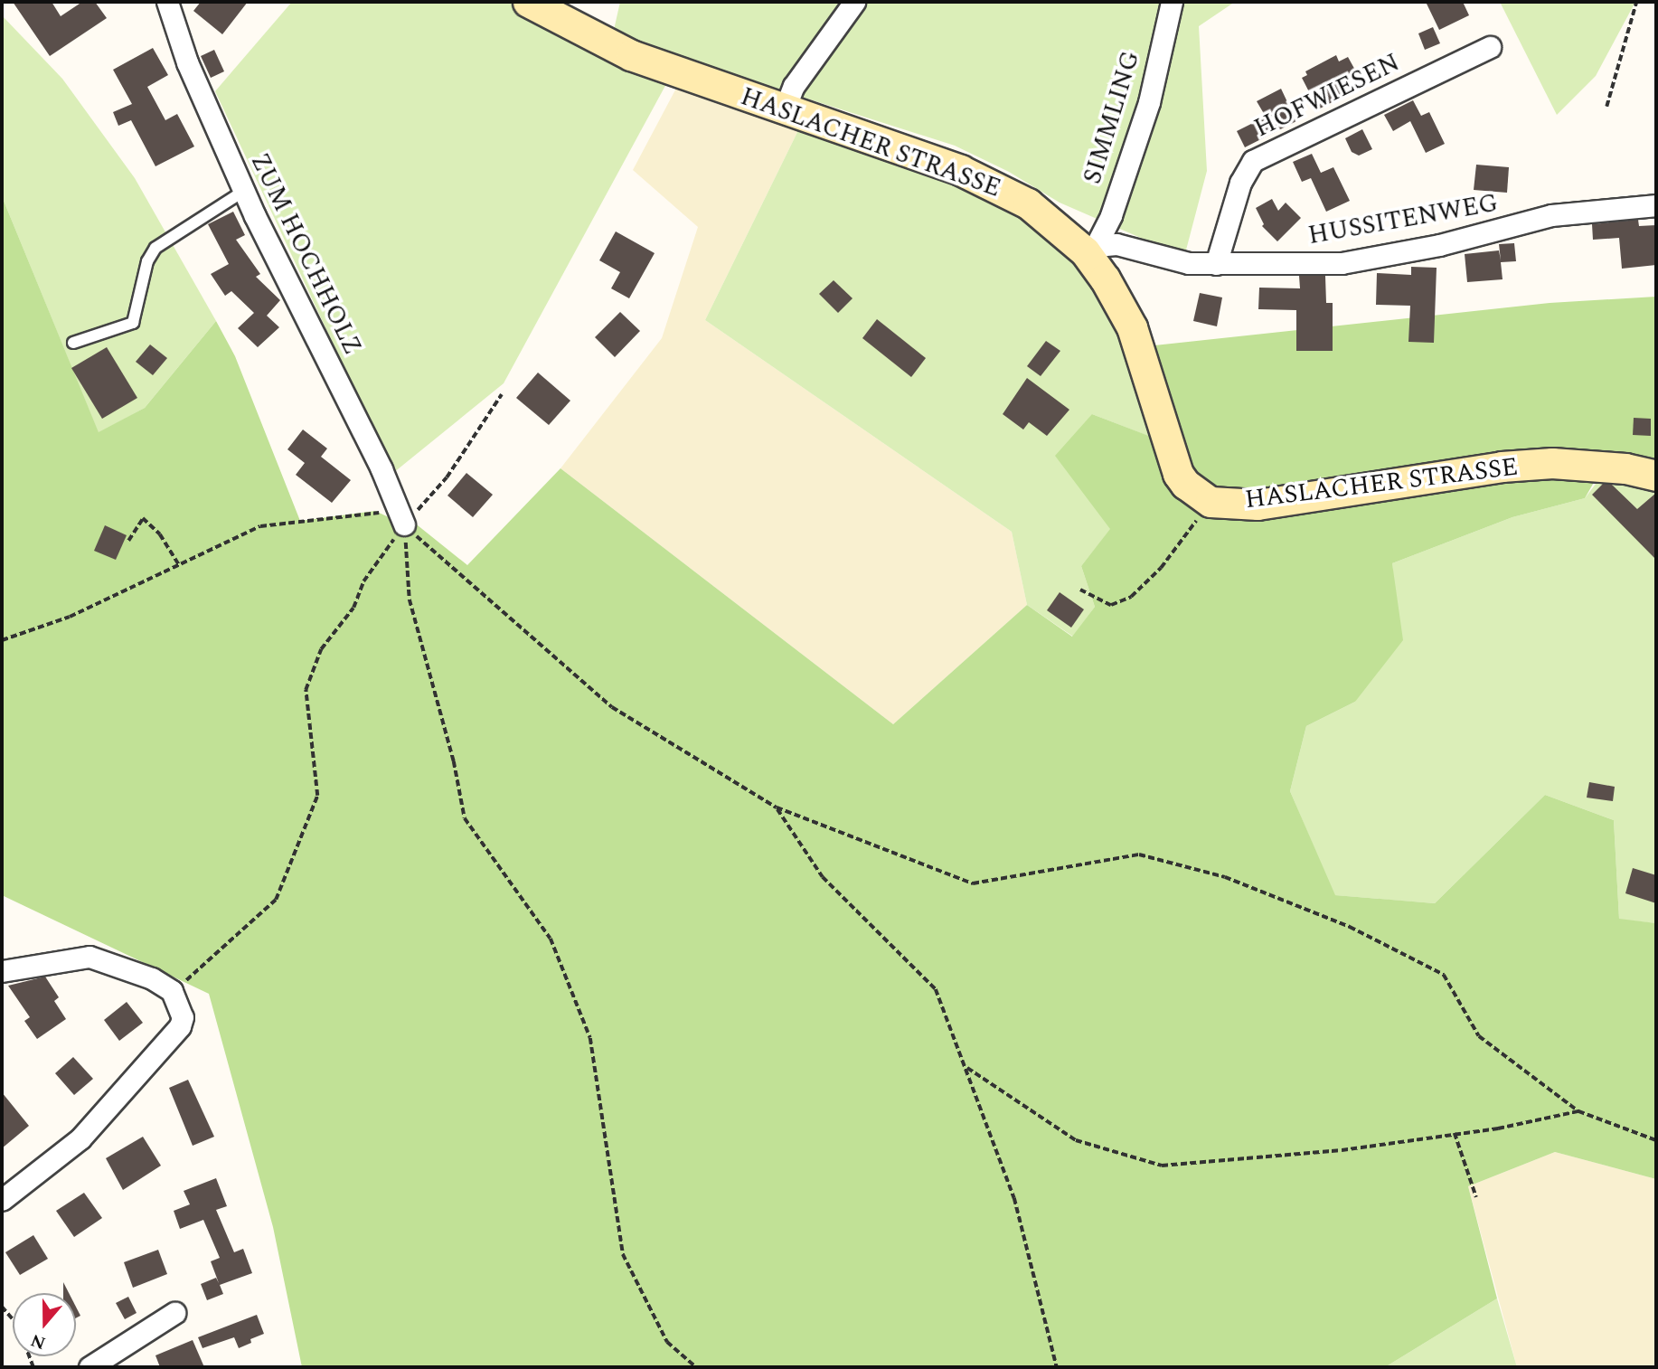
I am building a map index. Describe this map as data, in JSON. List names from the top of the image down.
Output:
{
  "streets": {
    "street": [
      "HOFWIESEN",
      "SIMMLING",
      "HASLACHER STRASSE",
      "HUSSITENWEG",
      "ZUM HOCHHOLZ"
    ]
  },
  "crossings": [
    ["HOFWIESEN", "HUSSITENWEG"],
    ["SIMMLING", "HASLACHER STRASSE"],
    ["SIMMLING", "HUSSITENWEG"],
    ["HASLACHER STRASSE", "HUSSITENWEG"]
  ],
  "north": "bottom"
}
